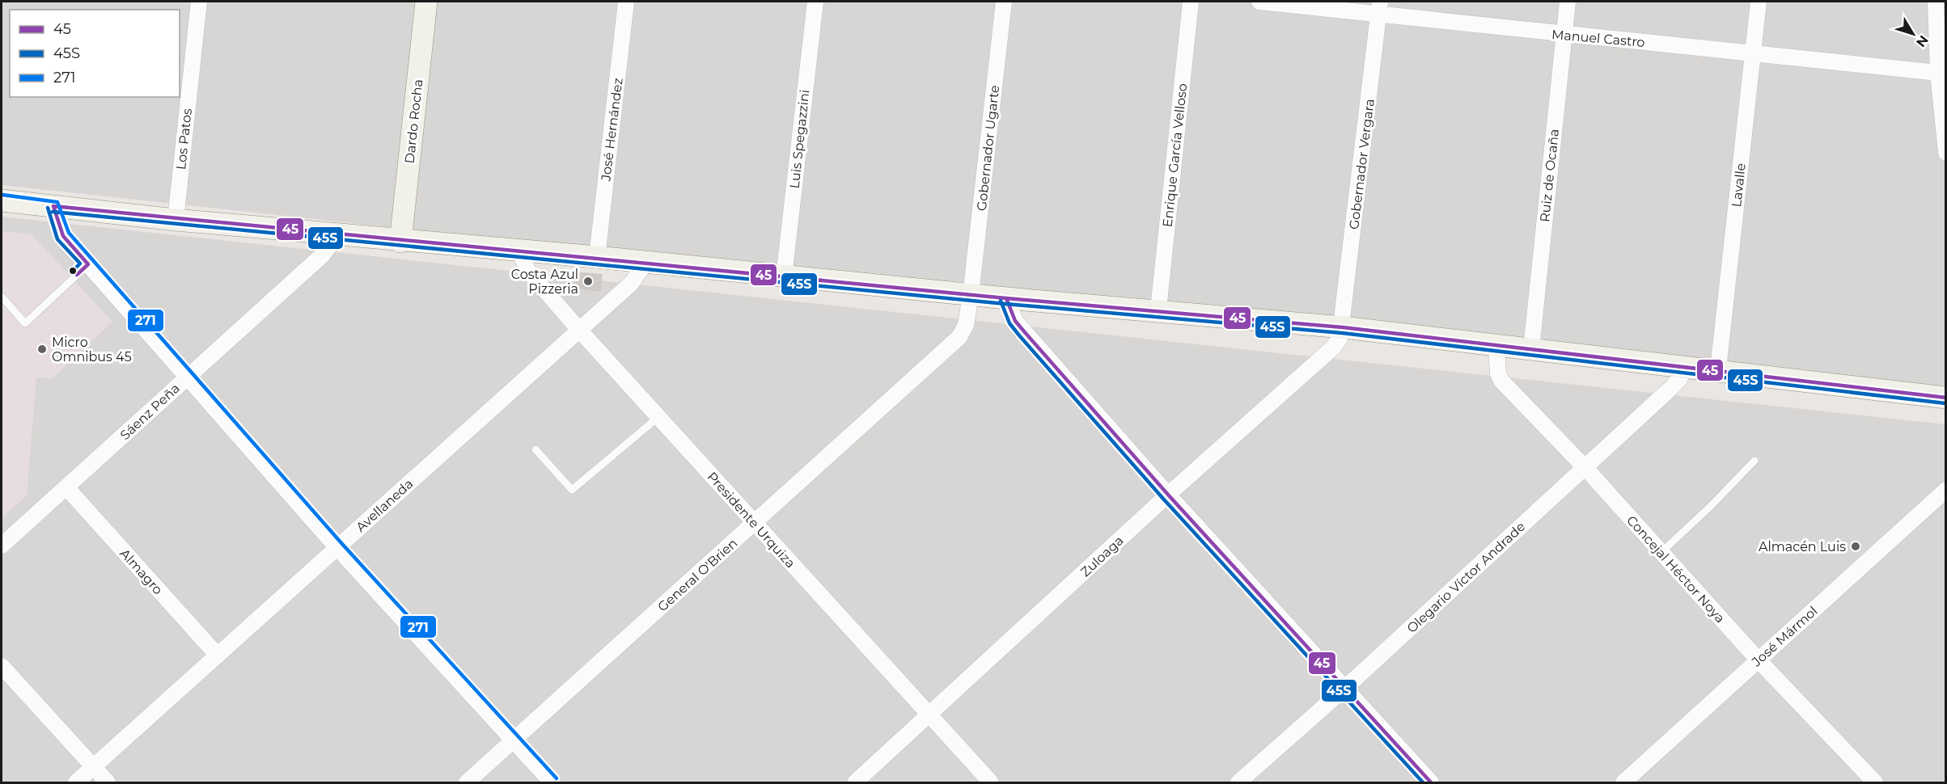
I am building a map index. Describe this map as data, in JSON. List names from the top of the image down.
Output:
{
  "streets": {
    "street": [
      "Manuel Castro",
      "Dardo Rocha",
      "José Hernández",
      "Los Patos",
      "Luis Spegazzini",
      "Gobernador Ugarte",
      "Enrique García Velloso",
      "Gobernador Vergara",
      "Ruiz de Ocaña",
      "Lavalle",
      "Sáenz Peña",
      "Avellaneda",
      "Presidente Urquiza",
      "Zuloaga",
      "Concejal Héctor Noya",
      "Almagro",
      "General O'Brien",
      "Olegario Víctor Andrade",
      "José Mármol"
    ]
  },
  "crossings": [
    ["Manuel Castro", "Gobernador Vergara"],
    ["Manuel Castro", "Ruiz de Ocaña"],
    ["Manuel Castro", "Lavalle"],
    ["Gobernador Ugarte", "General O'Brien"],
    ["Gobernador Vergara", "Zuloaga"],
    ["Sáenz Peña", "Almagro"],
    ["Avellaneda", "Presidente Urquiza"],
    ["Avellaneda", "Almagro"],
    ["Presidente Urquiza", "Zuloaga"],
    ["Presidente Urquiza", "General O'Brien"],
    ["Concejal Héctor Noya", "Olegario Víctor Andrade"],
    ["Concejal Héctor Noya", "José Mármol"]
  ],
  "places": ["Costa Azul Pizzeria", "Micro Omnibus 45", "Almacén Luis"],
  "lines": ["transit line 271", "transit line 45", "transit line 45S"],
  "legend": ["45", "45S", "271"],
  "north": "bottom right"
}
